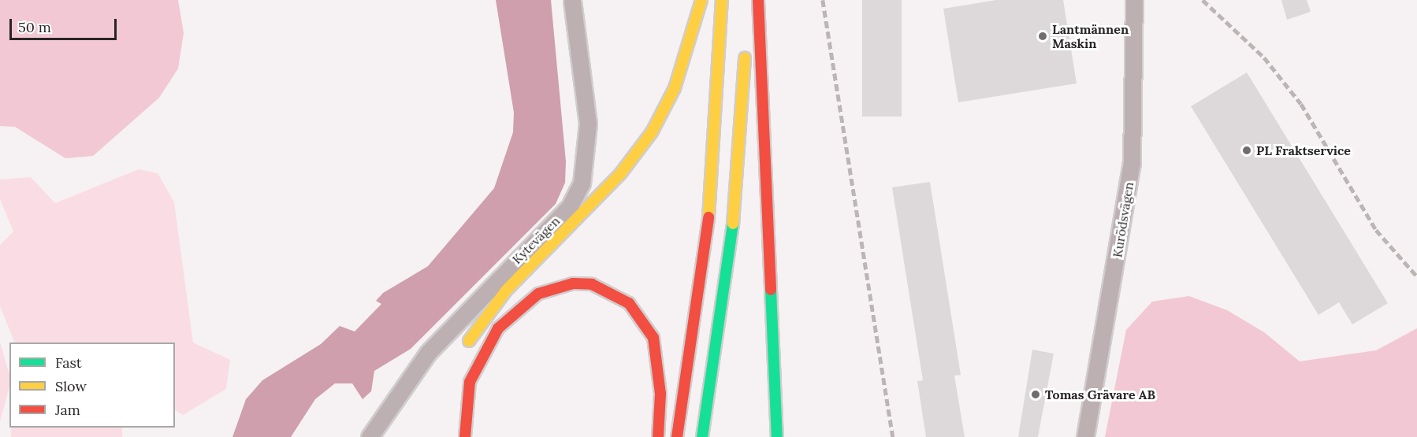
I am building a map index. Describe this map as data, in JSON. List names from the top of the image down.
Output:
{
  "streets": {
    "street": ["Kurödsvägen", "Kytevägen"]
  },
  "places": ["Lantmännen Maskin", "PL Fraktservice", "Tomas Grävare AB"],
  "legend": ["Fast", "Slow", "Jam"],
  "scale_bar": "50 m"
}
